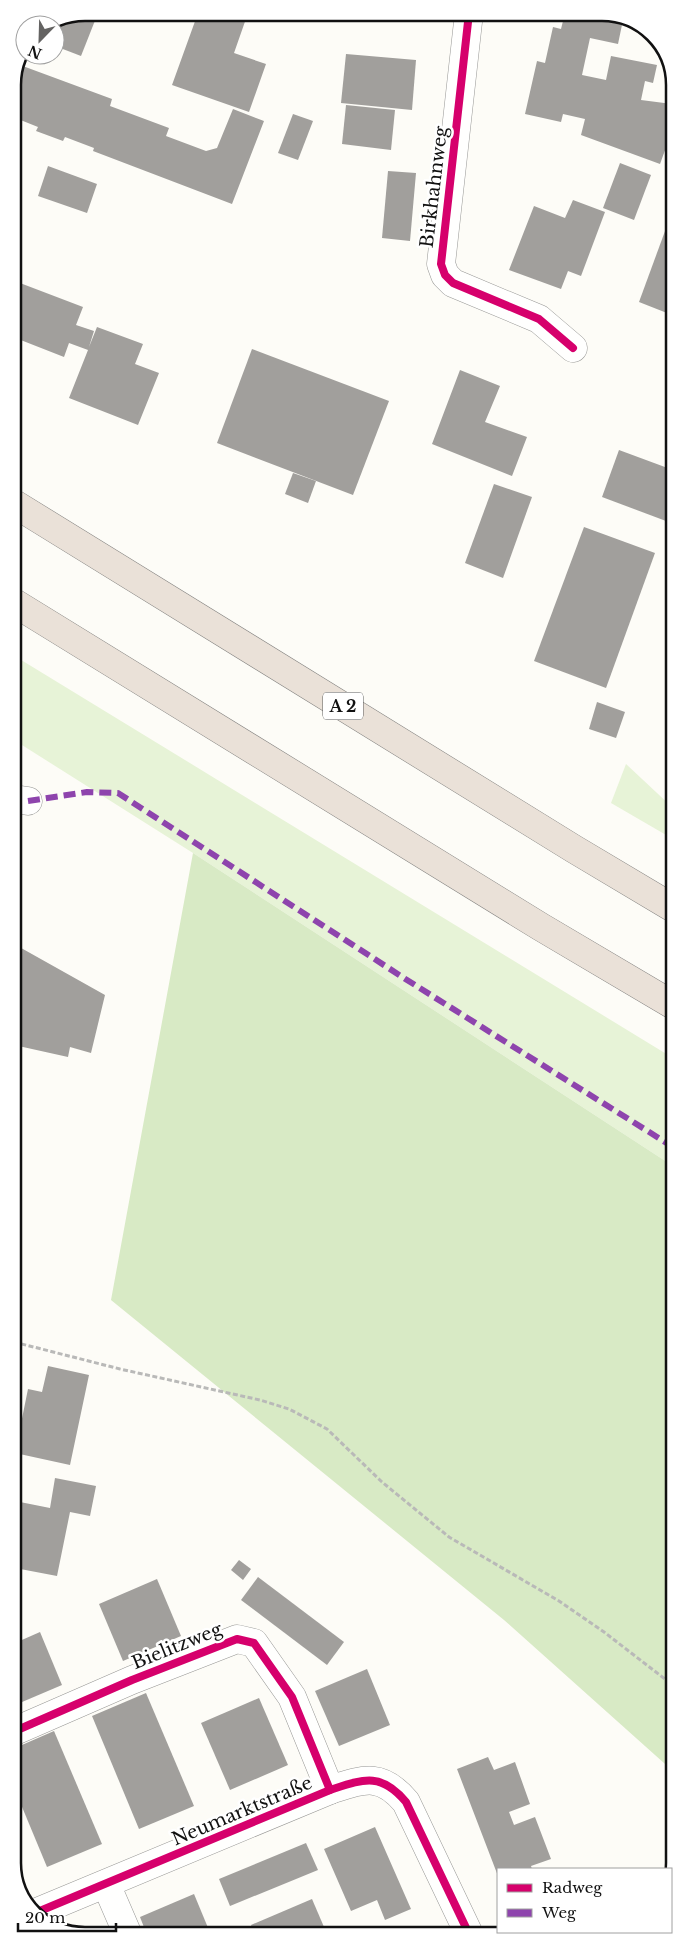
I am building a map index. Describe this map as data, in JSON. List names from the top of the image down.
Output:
{
  "streets": {
    "highway": ["A 2"],
    "street": ["Birkhahnweg", "Bielitzweg", "Neumarktstraße"]
  },
  "crossings": [
    ["Bielitzweg", "Neumarktstraße"]
  ],
  "legend": ["Radweg", "Weg"],
  "scale_bar": "20 m",
  "north": "bottom left"
}
